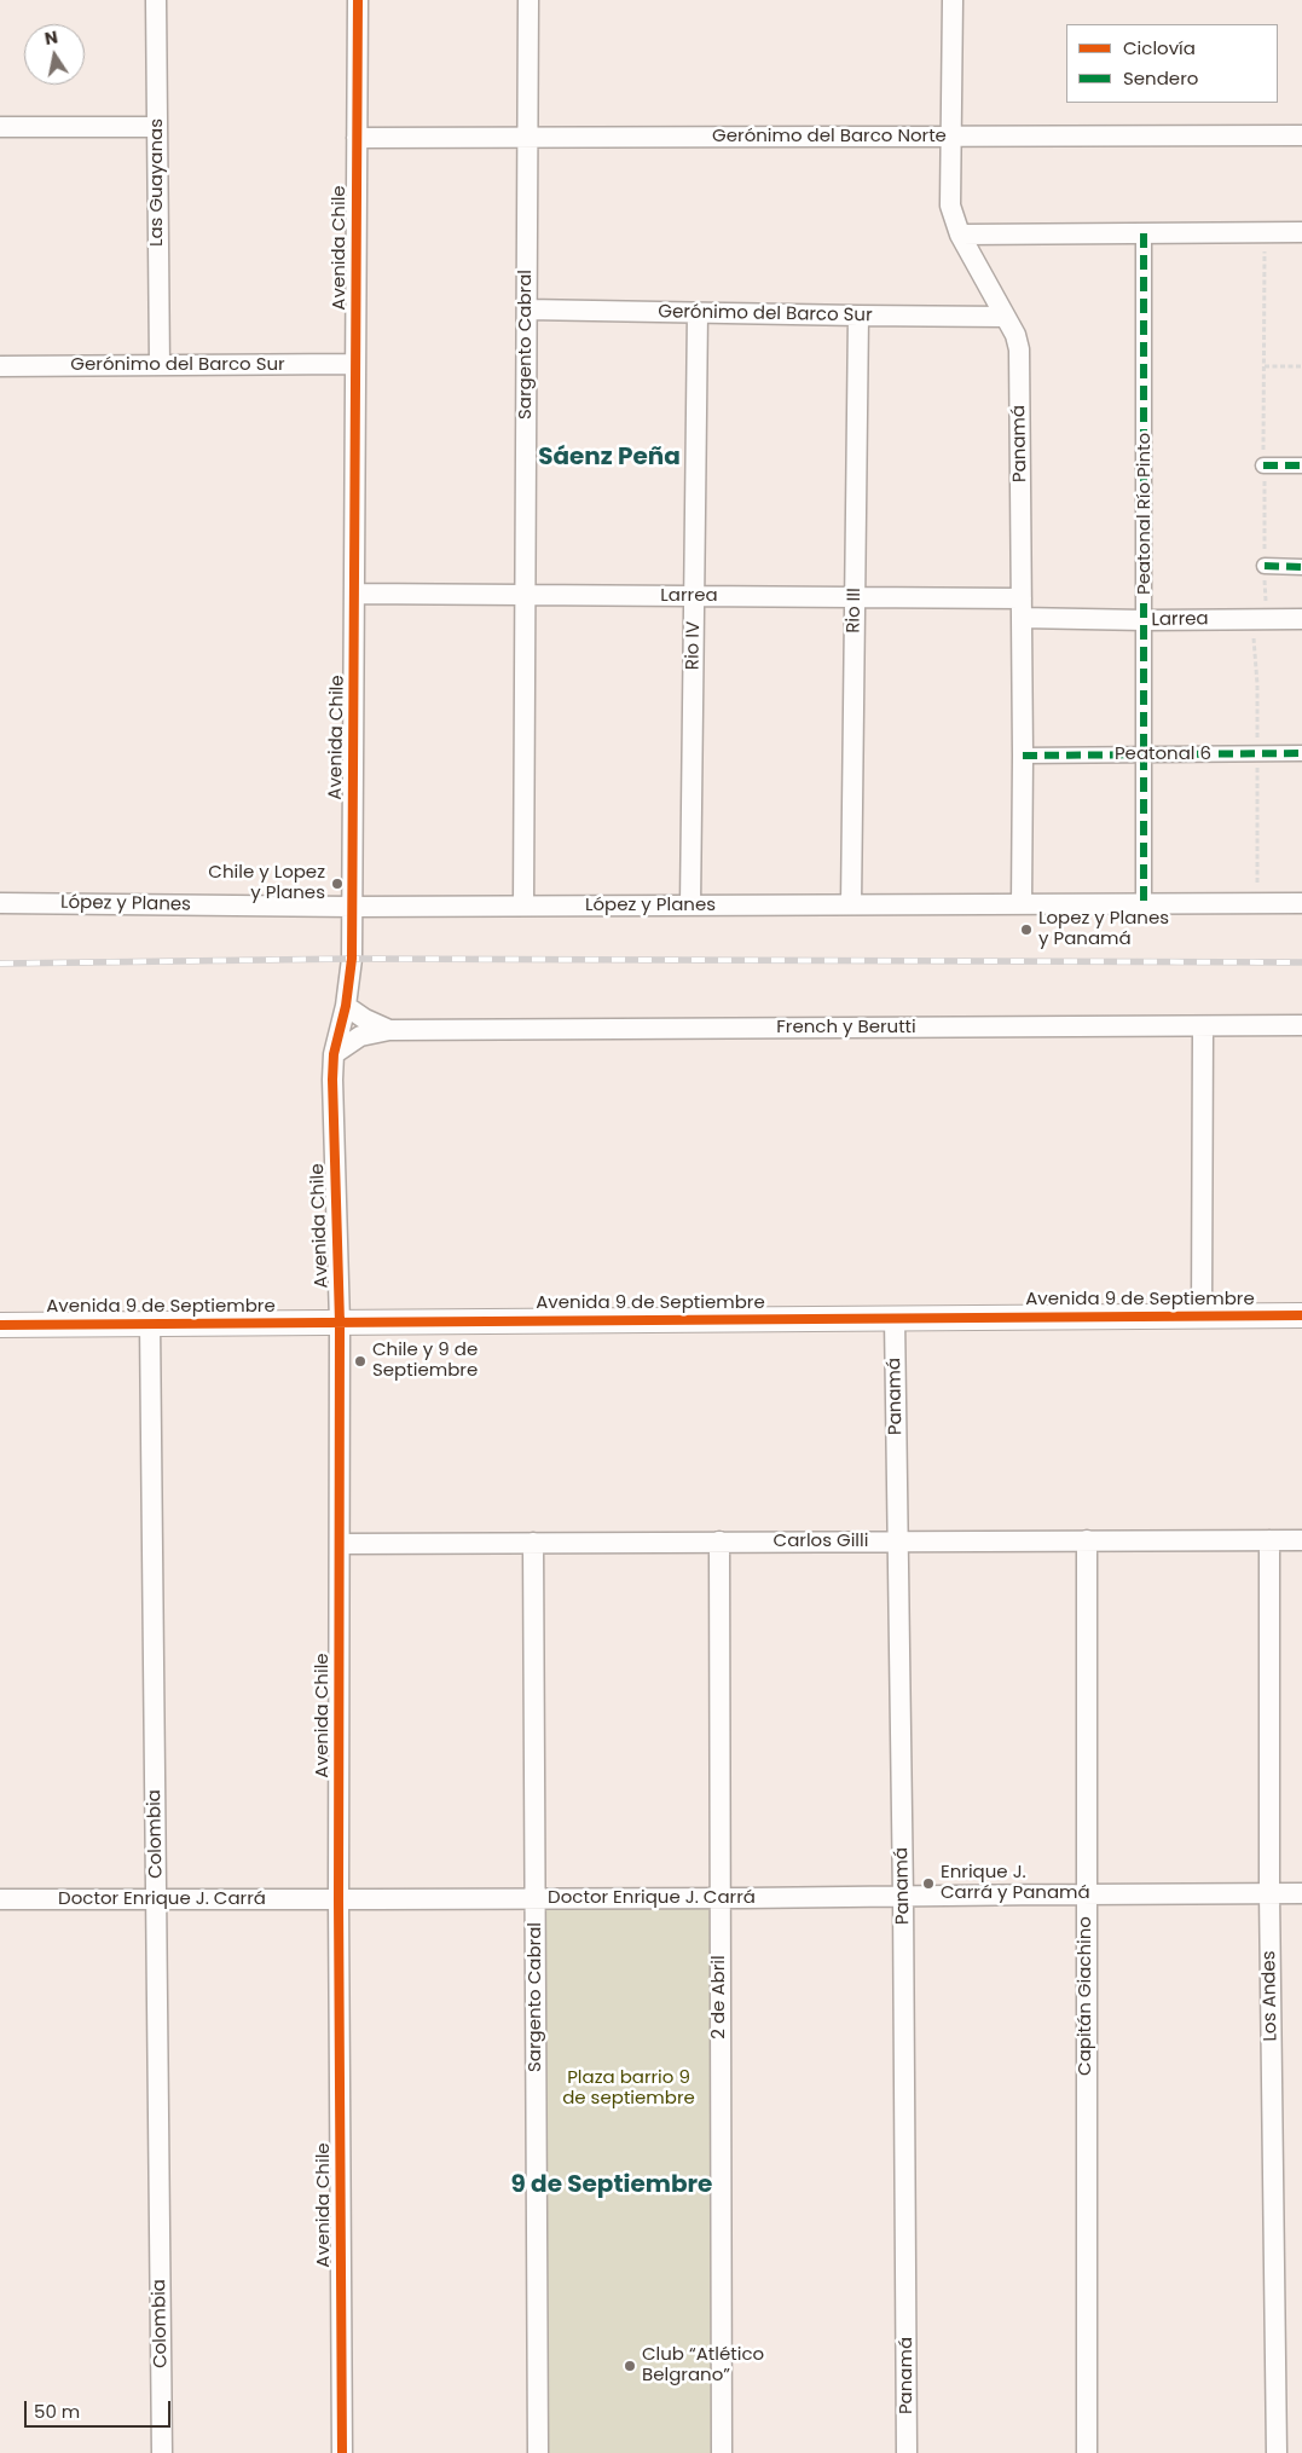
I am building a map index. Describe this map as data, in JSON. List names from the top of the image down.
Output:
{
  "streets": {
    "street": [
      "Gerónimo del Barco Norte",
      "Las Guayanas",
      "Avenida Chile",
      "Gerónimo del Barco Sur",
      "Sargento Cabral",
      "Panamá",
      "Peatonal Río Pinto",
      "Larrea",
      "Rio III",
      "Rio IV",
      "Peatonal 6",
      "López y Planes",
      "French y Berutti",
      "Avenida 9 de Septiembre",
      "Carlos Gilli",
      "Colombia",
      "Doctor Enrique J. Carrá",
      "Capitán Giachino",
      "Los Andes",
      "2 de Abril"
    ]
  },
  "crossings": [
    ["Gerónimo del Barco Norte", "Avenida Chile"],
    ["Gerónimo del Barco Norte", "Sargento Cabral"],
    ["Gerónimo del Barco Norte", "Panamá"],
    ["Las Guayanas", "Gerónimo del Barco Sur"],
    ["Avenida Chile", "Gerónimo del Barco Sur"],
    ["Avenida Chile", "Larrea"],
    ["Avenida Chile", "López y Planes"],
    ["Avenida Chile", "French y Berutti"],
    ["Avenida Chile", "Avenida 9 de Septiembre"],
    ["Avenida Chile", "Carlos Gilli"],
    ["Avenida Chile", "Doctor Enrique J. Carrá"],
    ["Gerónimo del Barco Sur", "Sargento Cabral"],
    ["Gerónimo del Barco Sur", "Panamá"],
    ["Gerónimo del Barco Sur", "Rio III"],
    ["Gerónimo del Barco Sur", "Rio IV"],
    ["Sargento Cabral", "Larrea"],
    ["Sargento Cabral", "López y Planes"],
    ["Sargento Cabral", "Carlos Gilli"],
    ["Sargento Cabral", "Doctor Enrique J. Carrá"],
    ["Panamá", "Larrea"],
    ["Panamá", "Peatonal 6"],
    ["Panamá", "López y Planes"],
    ["Panamá", "Avenida 9 de Septiembre"],
    ["Panamá", "Carlos Gilli"],
    ["Panamá", "Doctor Enrique J. Carrá"],
    ["Peatonal Río Pinto", "Larrea"],
    ["Peatonal Río Pinto", "Peatonal 6"],
    ["Peatonal Río Pinto", "López y Planes"],
    ["Larrea", "Rio III"],
    ["Larrea", "Rio IV"],
    ["Rio III", "López y Planes"],
    ["Rio IV", "López y Planes"],
    ["Avenida 9 de Septiembre", "Colombia"],
    ["Carlos Gilli", "Capitán Giachino"],
    ["Carlos Gilli", "Los Andes"],
    ["Carlos Gilli", "2 de Abril"],
    ["Colombia", "Doctor Enrique J. Carrá"],
    ["Doctor Enrique J. Carrá", "Capitán Giachino"],
    ["Doctor Enrique J. Carrá", "Los Andes"],
    ["Doctor Enrique J. Carrá", "2 de Abril"]
  ],
  "districts": ["Sáenz Peña", "9 de Septiembre"],
  "parks": ["Plaza barrio 9 de septiembre"],
  "places": [
    "Chile y Lopez y Planes",
    "Lopez y Planes y Panamá",
    "Chile y 9 de Septiembre",
    "Enrique J. Carrá y Panamá",
    "Club “Atlético Belgrano”"
  ],
  "legend": ["Ciclovía", "Sendero"],
  "scale_bar": "50 m",
  "north": "top"
}
